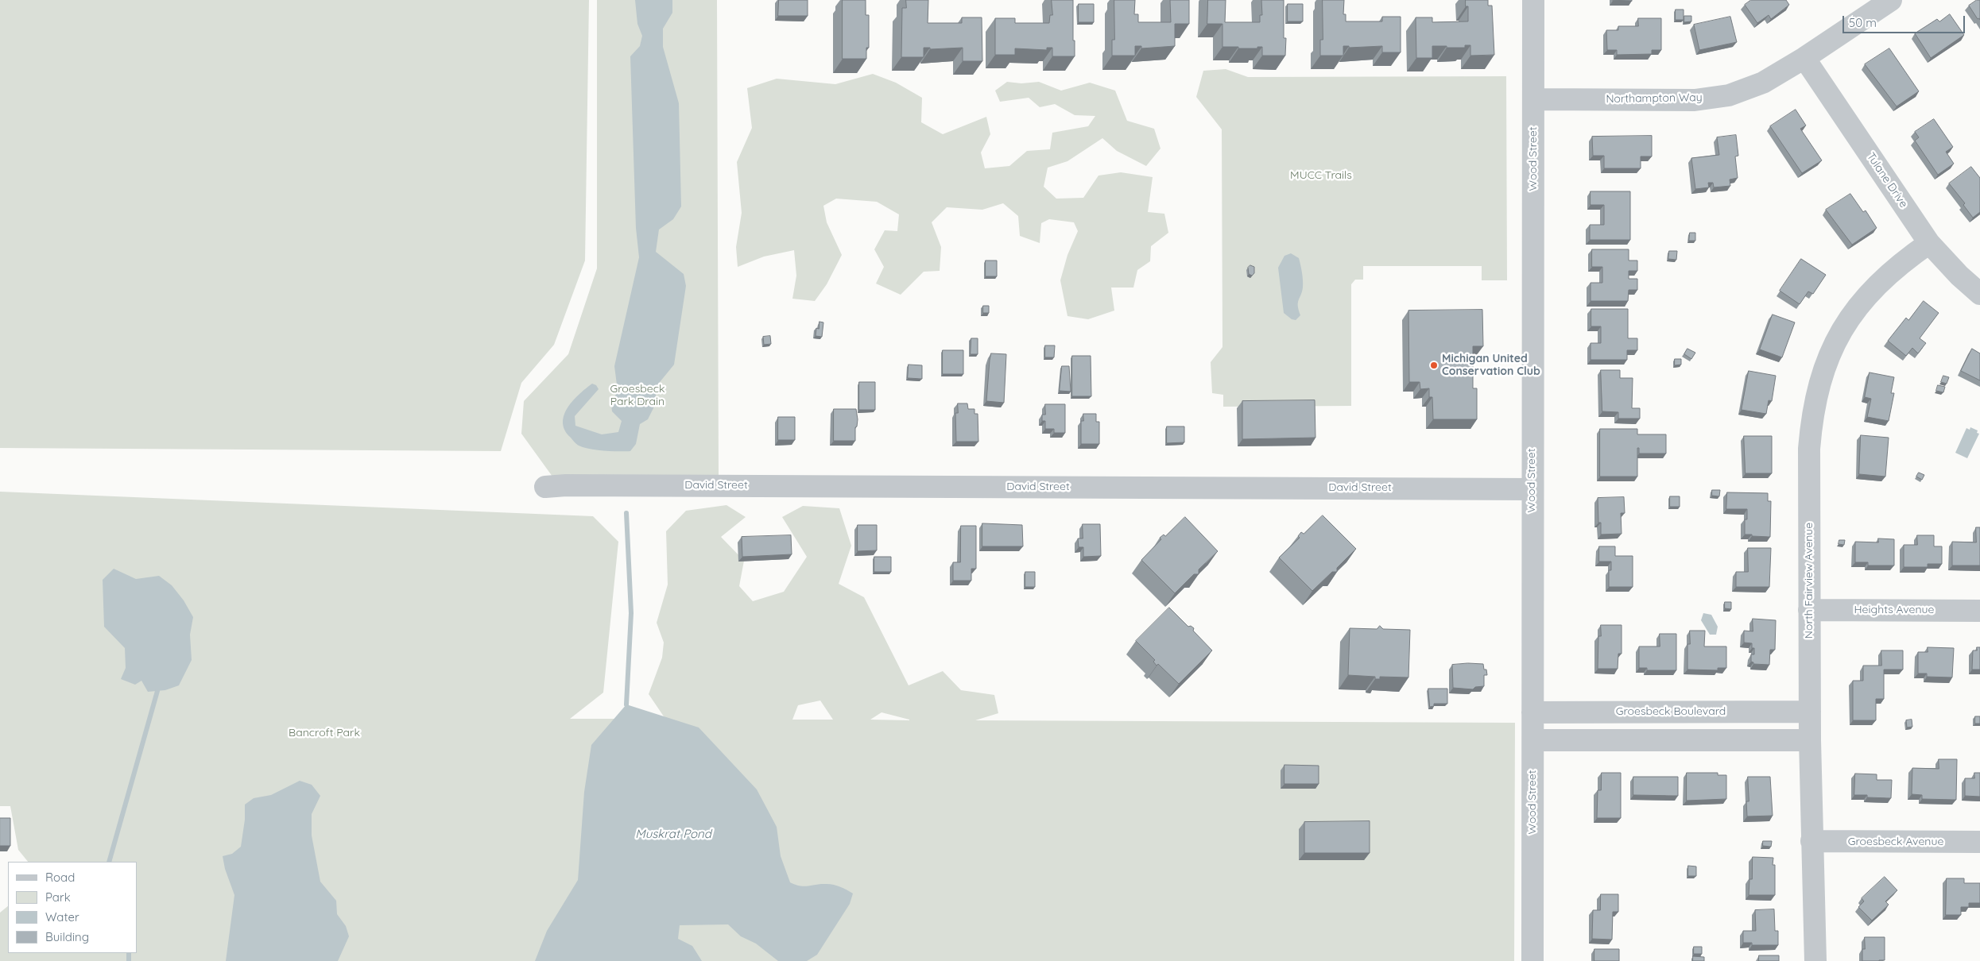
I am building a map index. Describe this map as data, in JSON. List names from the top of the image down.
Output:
{
  "streets": {
    "street": [
      "Northampton Way",
      "Wood Street",
      "Tulane Drive",
      "David Street",
      "North Fairview Avenue",
      "Heights Avenue",
      "Groesbeck Boulevard",
      "Groesbeck Avenue"
    ]
  },
  "crossings": [
    ["Northampton Way", "Wood Street"],
    ["Northampton Way", "Tulane Drive"],
    ["Wood Street", "David Street"],
    ["Wood Street", "Groesbeck Boulevard"],
    ["Tulane Drive", "North Fairview Avenue"],
    ["North Fairview Avenue", "Heights Avenue"],
    ["North Fairview Avenue", "Groesbeck Boulevard"],
    ["North Fairview Avenue", "Groesbeck Avenue"]
  ],
  "water": ["Muskrat Pond"],
  "parks": ["MUCC Trails", "Groesbeck Park Drain", "Bancroft Park"],
  "places": ["Michigan United Conservation Club"],
  "legend": [
    "Road",
    "Park",
    "Water",
    "Building"
  ],
  "scale_bar": "50 m"
}
